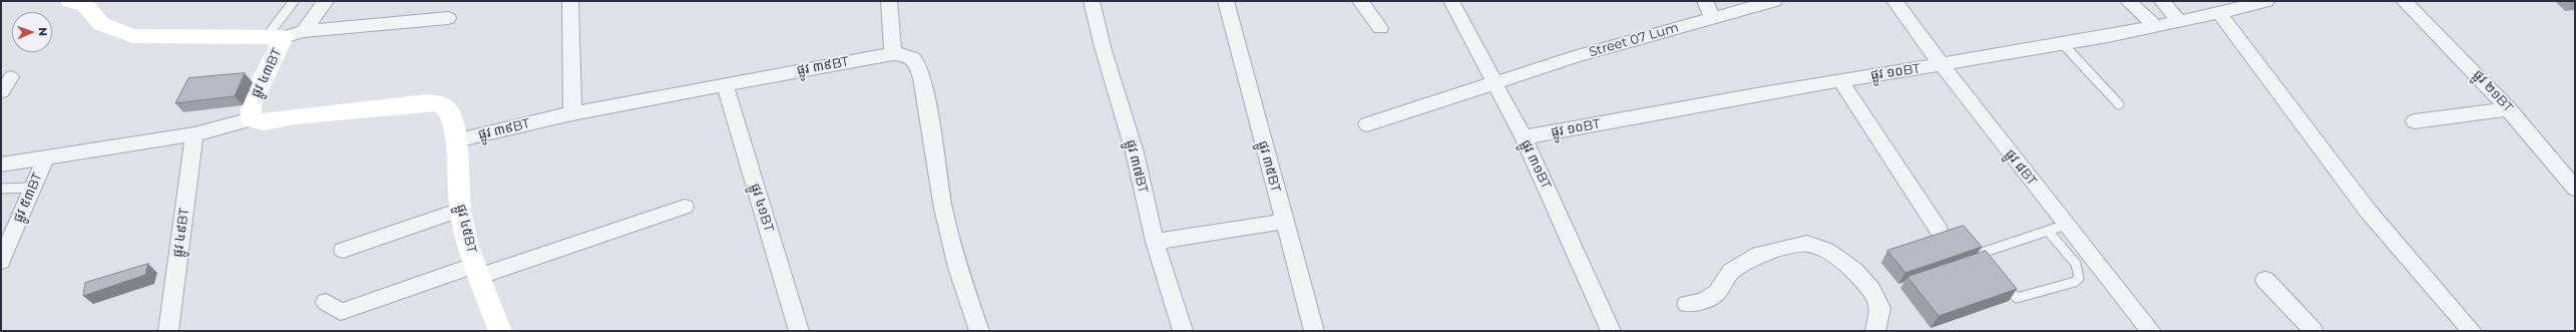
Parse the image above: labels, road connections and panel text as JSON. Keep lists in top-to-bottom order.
{
  "streets": {
    "street": [
      "Street 07 Lum",
      "ផ្លូវ ៣៩BT",
      "ផ្លូវ ១០BT",
      "ផ្លូវ ៤៣BT",
      "ផ្លូវ ២១BT",
      "ផ្លូវ ៣១BT",
      "ផ្លូវ ៣៧BT",
      "ផ្លូវ ៣៥BT",
      "ផ្លូវ ៨BT",
      "ផ្លូវ ៥៣BT",
      "ផ្លូវ ៤១BT",
      "ផ្លូវ ៤៥BT",
      "ផ្លូវ ៤៩BT"
    ]
  },
  "crossings": [
    ["Street 07 Lum", "ផ្លូវ ៣១BT"],
    ["ផ្លូវ ៣៩BT", "ផ្លូវ ៤១BT"],
    ["ផ្លូវ ៣៩BT", "ផ្លូវ ៤៥BT"],
    ["ផ្លូវ ១០BT", "ផ្លូវ ៣១BT"],
    ["ផ្លូវ ១០BT", "ផ្លូវ ៨BT"],
    ["ផ្លូវ ៤៣BT", "ផ្លូវ ៤៥BT"]
  ],
  "north": "right"
}
